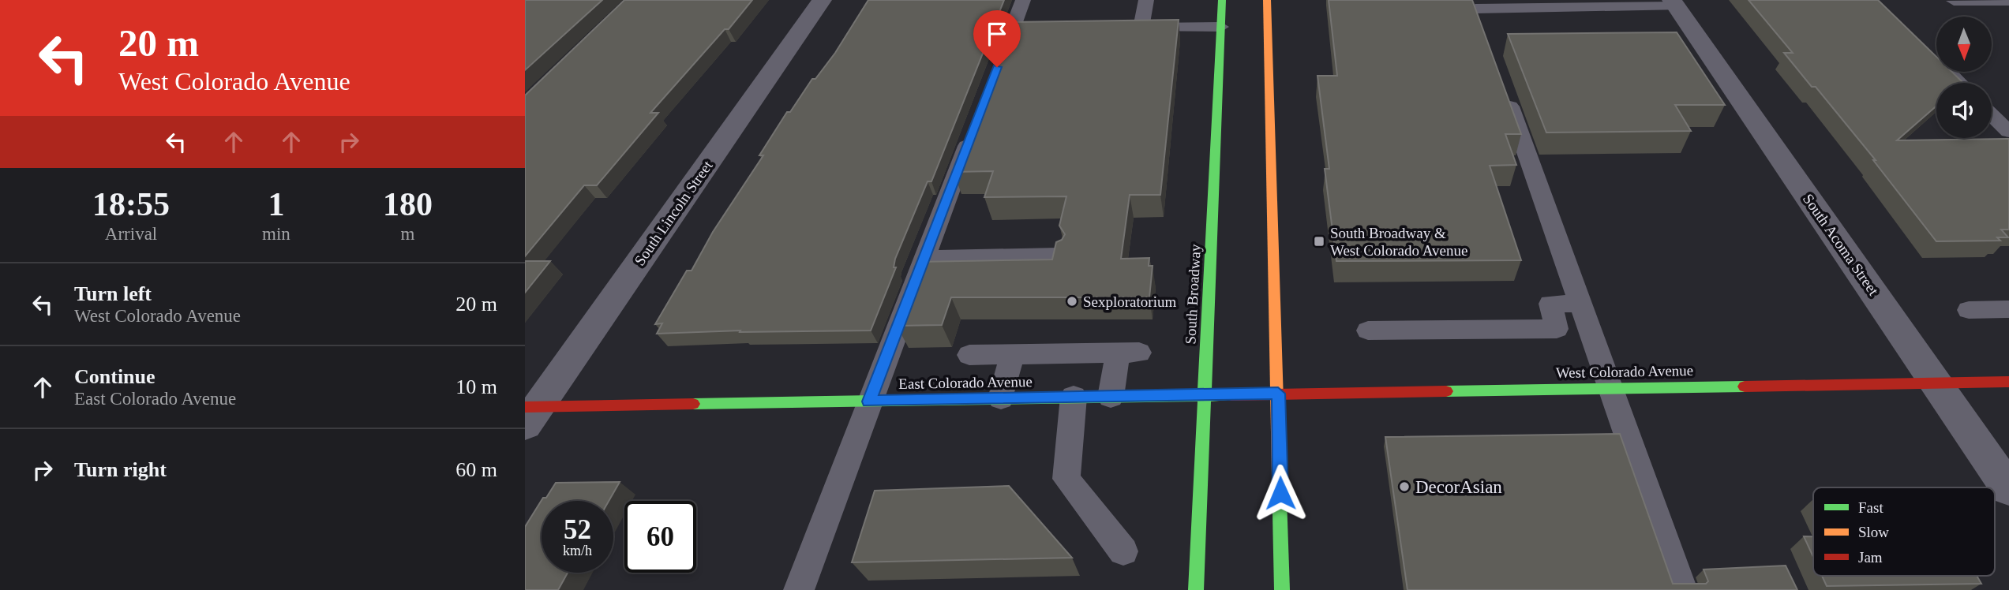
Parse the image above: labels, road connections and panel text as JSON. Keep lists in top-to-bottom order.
{
  "streets": {
    "main road": ["South Broadway", "West Colorado Avenue", "East Colorado Avenue"],
    "street": ["South Lincoln Street", "South Acoma Street"]
  },
  "crossings": [
    ["South Lincoln Street", "East Colorado Avenue"],
    ["South Acoma Street", "West Colorado Avenue"],
    ["South Broadway", "East Colorado Avenue"],
    ["West Colorado Avenue", "East Colorado Avenue"]
  ],
  "places": {
    "transit": ["South Broadway & West Colorado Avenue"],
    "other": ["Sexploratorium", "DecorAsian"]
  },
  "legend": ["Fast", "Slow", "Jam"],
  "north": "bottom",
  "page": {
    "turn": ["20 m", "West Colorado Avenue"],
    "eta": [
      "18:55",
      "Arrival",
      "1",
      "min",
      "180",
      "m"
    ],
    "list": [
      {
        "name": "Turn left",
        "note": "West Colorado Avenue",
        "value": "20 m"
      },
      {
        "name": "Continue",
        "note": "East Colorado Avenue",
        "value": "10 m"
      },
      {
        "name": "Turn right",
        "value": "60 m"
      }
    ],
    "speed": "52 km/h",
    "limit": "60"
  }
}
